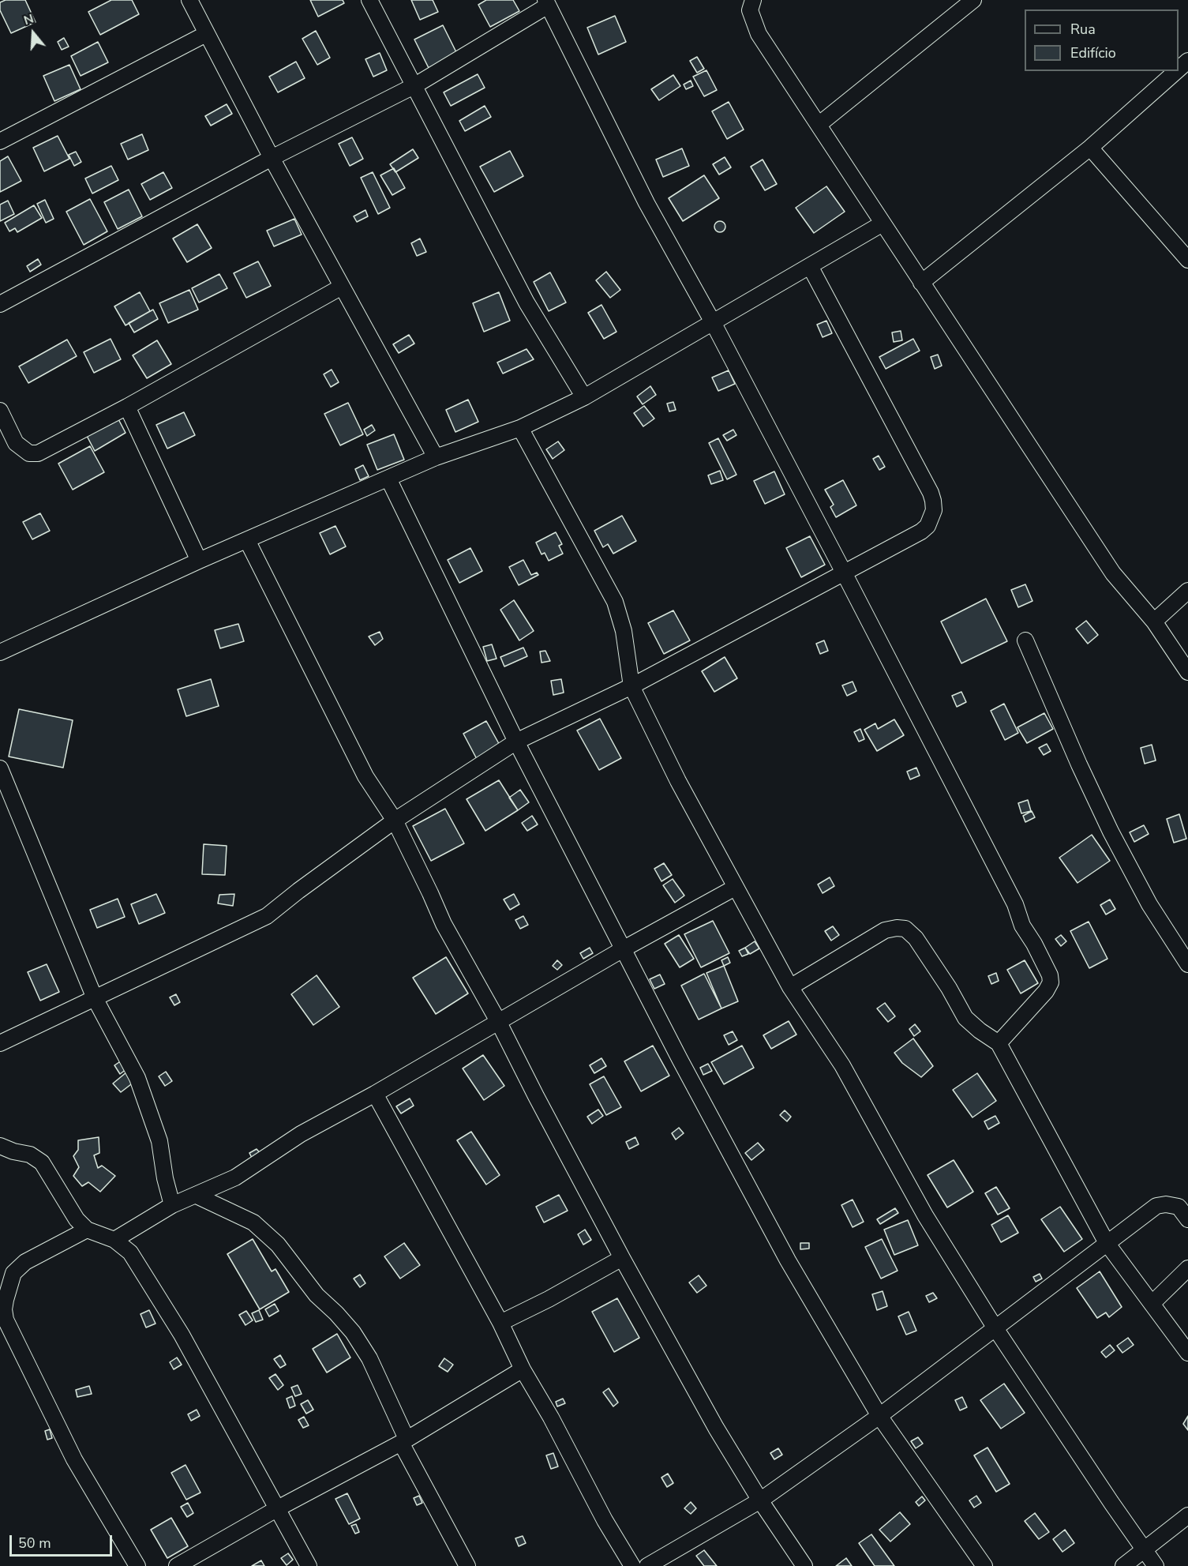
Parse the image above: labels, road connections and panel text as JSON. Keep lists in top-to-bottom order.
{
  "legend": ["Rua", "Edifício"],
  "scale_bar": "50 m",
  "north": "top"
}
